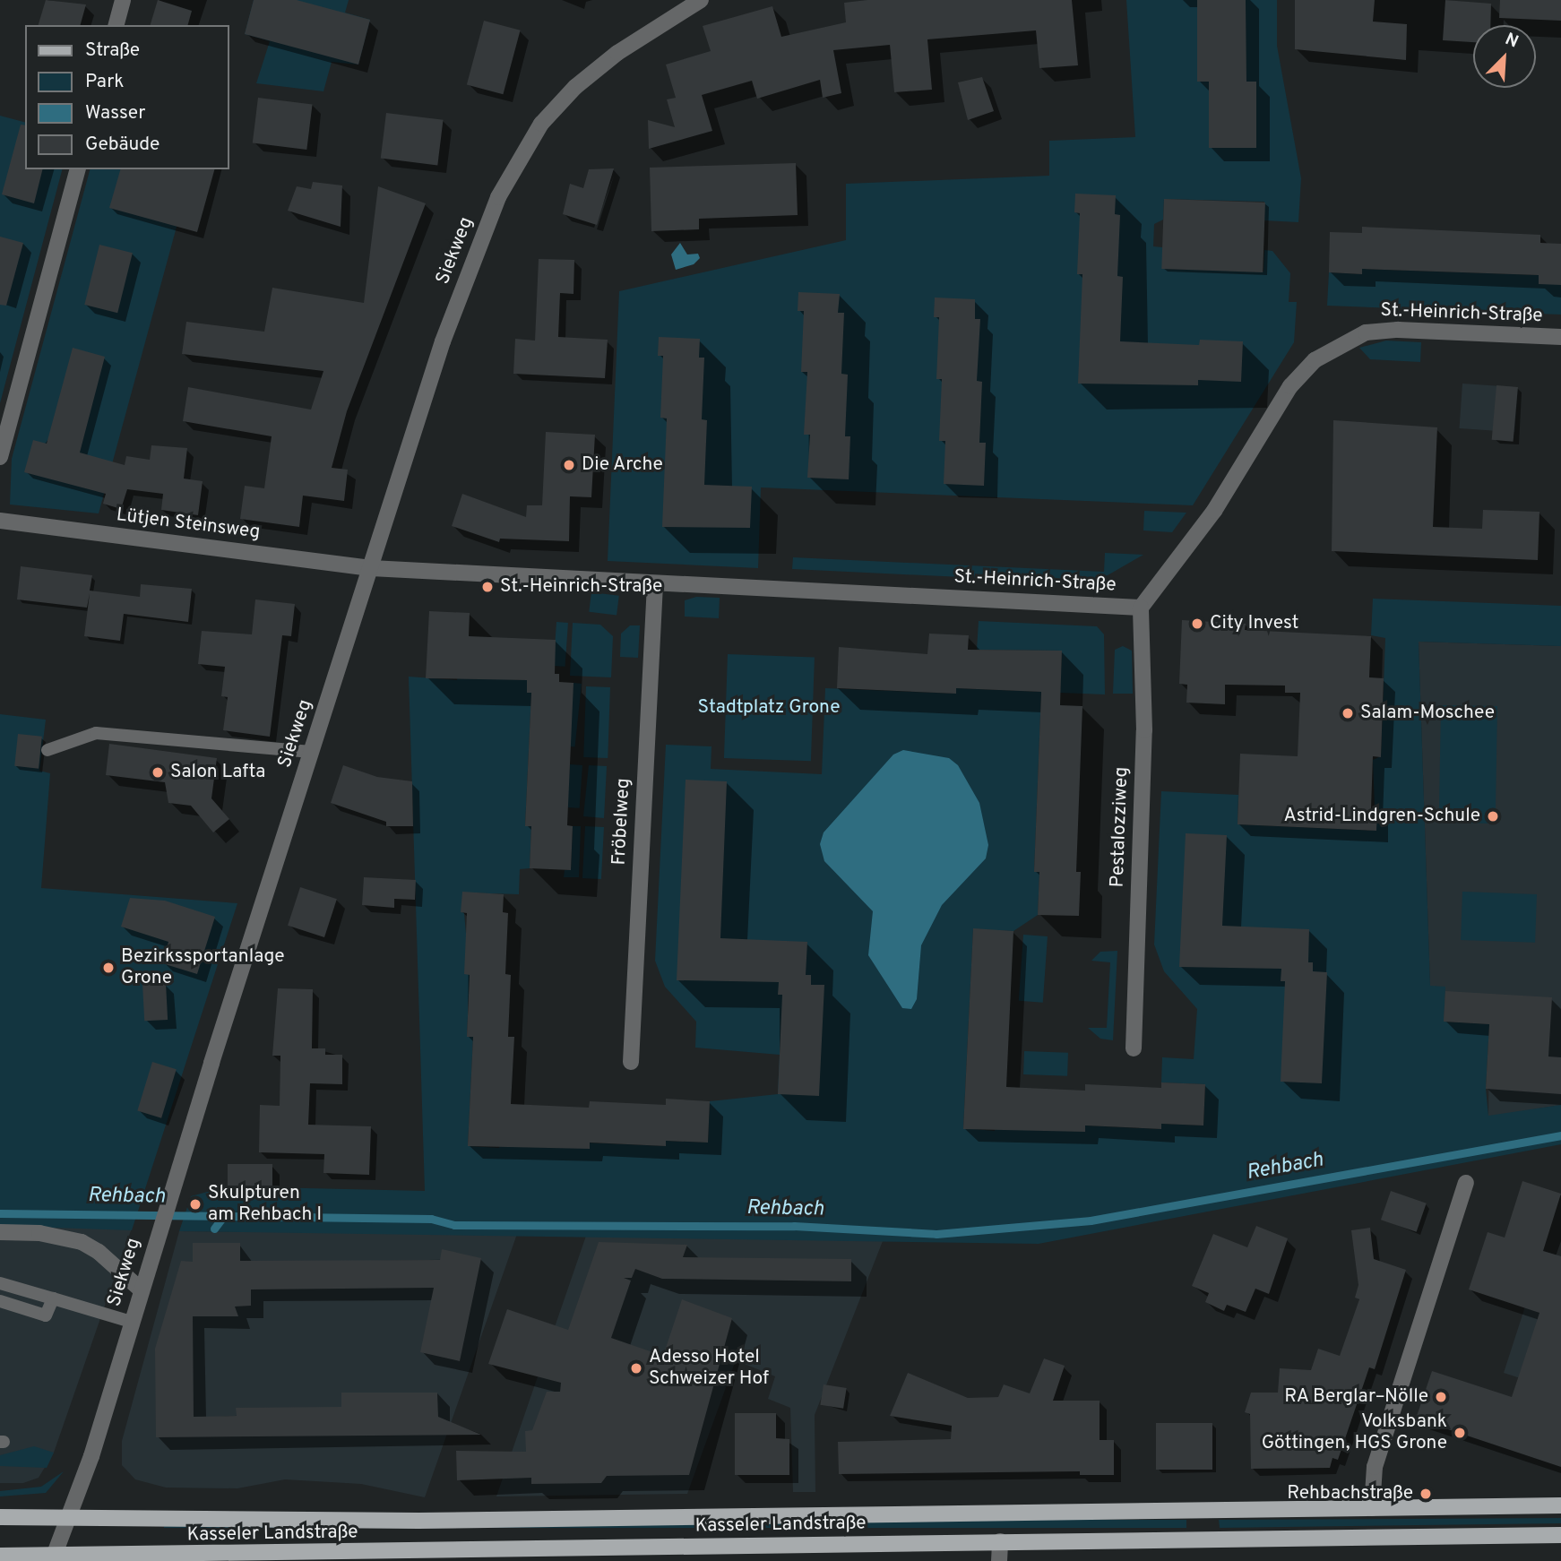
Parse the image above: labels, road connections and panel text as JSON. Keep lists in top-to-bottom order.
{
  "streets": {
    "main road": ["Kasseler Landstraße"],
    "street": [
      "Siekweg",
      "St.-Heinrich-Straße",
      "Lütjen Steinsweg",
      "Fröbelweg",
      "Pestalozziweg"
    ]
  },
  "crossings": [
    ["Siekweg", "St.-Heinrich-Straße"],
    ["Siekweg", "Lütjen Steinsweg"],
    ["Siekweg", "Kasseler Landstraße"],
    ["St.-Heinrich-Straße", "Lütjen Steinsweg"],
    ["St.-Heinrich-Straße", "Fröbelweg"],
    ["St.-Heinrich-Straße", "Pestalozziweg"]
  ],
  "water": ["Rehbach"],
  "parks": ["Stadtplatz Grone"],
  "places": [
    "Die Arche",
    "St.-Heinrich-Straße",
    "City Invest",
    "Salam-Moschee",
    "Salon Lafta",
    "Astrid-Lindgren-Schule",
    "Bezirkssportanlage Grone",
    "Skulpturen am Rehbach I",
    "Adesso Hotel Schweizer Hof",
    "RA Berglar–Nölle",
    "Volksbank Göttingen, HGS Grone",
    "Rehbachstraße"
  ],
  "legend": [
    "Straße",
    "Park",
    "Wasser",
    "Gebäude"
  ],
  "north": "top right"
}
